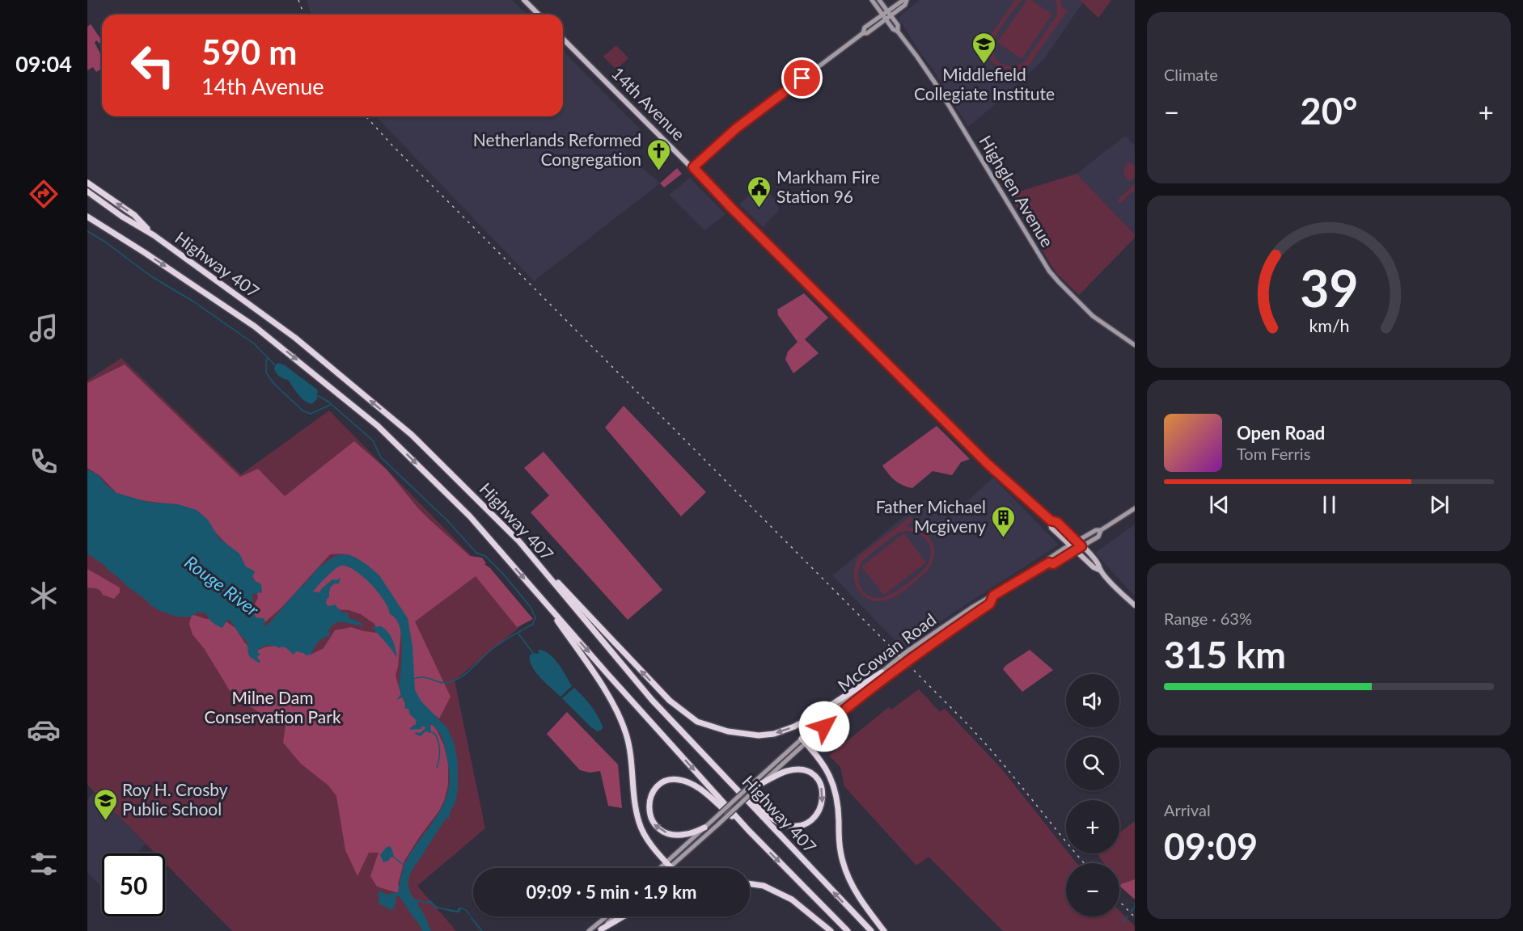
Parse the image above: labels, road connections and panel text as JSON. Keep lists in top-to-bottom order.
{
  "streets": {
    "highway": ["Highway 407"],
    "main road": ["14th Avenue", "Highglen Avenue", "McCowan Road"]
  },
  "crossings": [
    ["14th Avenue", "McCowan Road"]
  ],
  "water": ["Rouge River"],
  "parks": ["Milne Dam Conservation Park"],
  "places": {
    "school or university": ["Middlefield Collegiate Institute", "Roy H. Crosby Public School"],
    "church": ["Netherlands Reformed Congregation"],
    "public building": ["Markham Fire Station 96"],
    "building": ["Father Michael Mcgiveny"]
  },
  "page": {
    "tabs": "09:04",
    "tile": [
      "Climate",
      ["Range · 63%", "315 km"],
      ["Arrival", "09:09"]
    ],
    "turn": ["590 m", "14th Avenue"],
    "heat": ["−", "20°", "+"],
    "song": ["Open Road", "Tom Ferris"],
    "map_buttons": ["+", "−"],
    "limit": "50",
    "trip": "09:09 · 5 min · 1.9 km",
    "gauge": ["39", "km/h"]
  }
}
